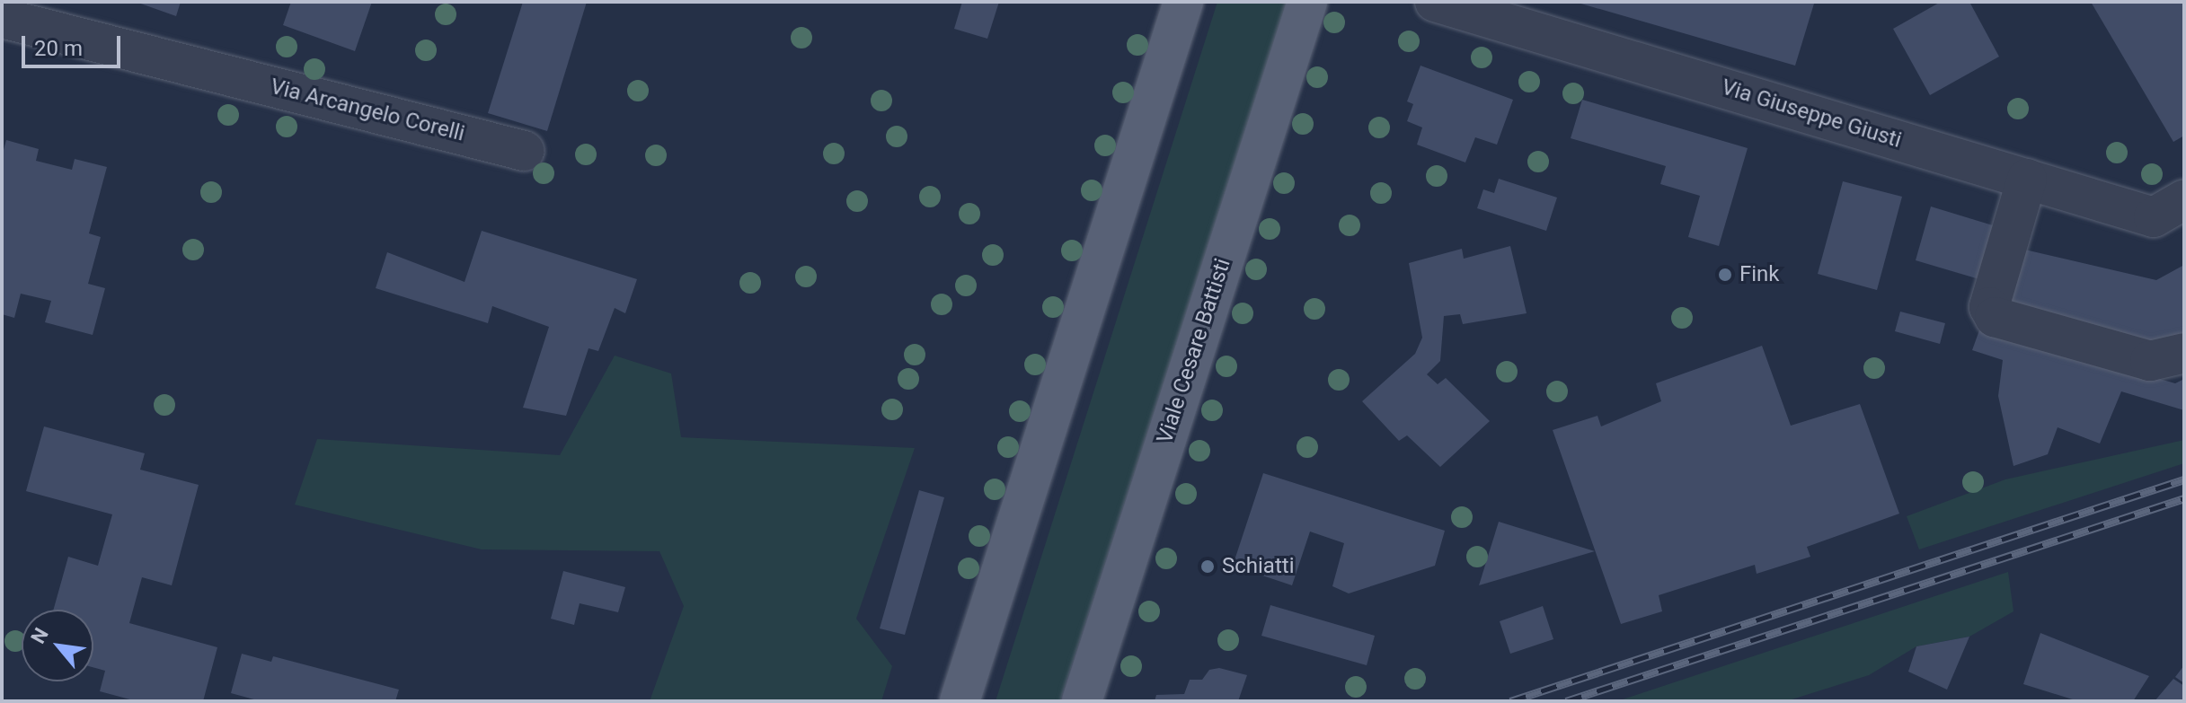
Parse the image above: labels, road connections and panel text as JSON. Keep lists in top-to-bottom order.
{
  "streets": {
    "main road": ["Viale Cesare Battisti"],
    "street": ["Via Arcangelo Corelli", "Via Giuseppe Giusti"]
  },
  "places": ["Fink", "Schiatti"],
  "scale_bar": "20 m",
  "north": "top left"
}
